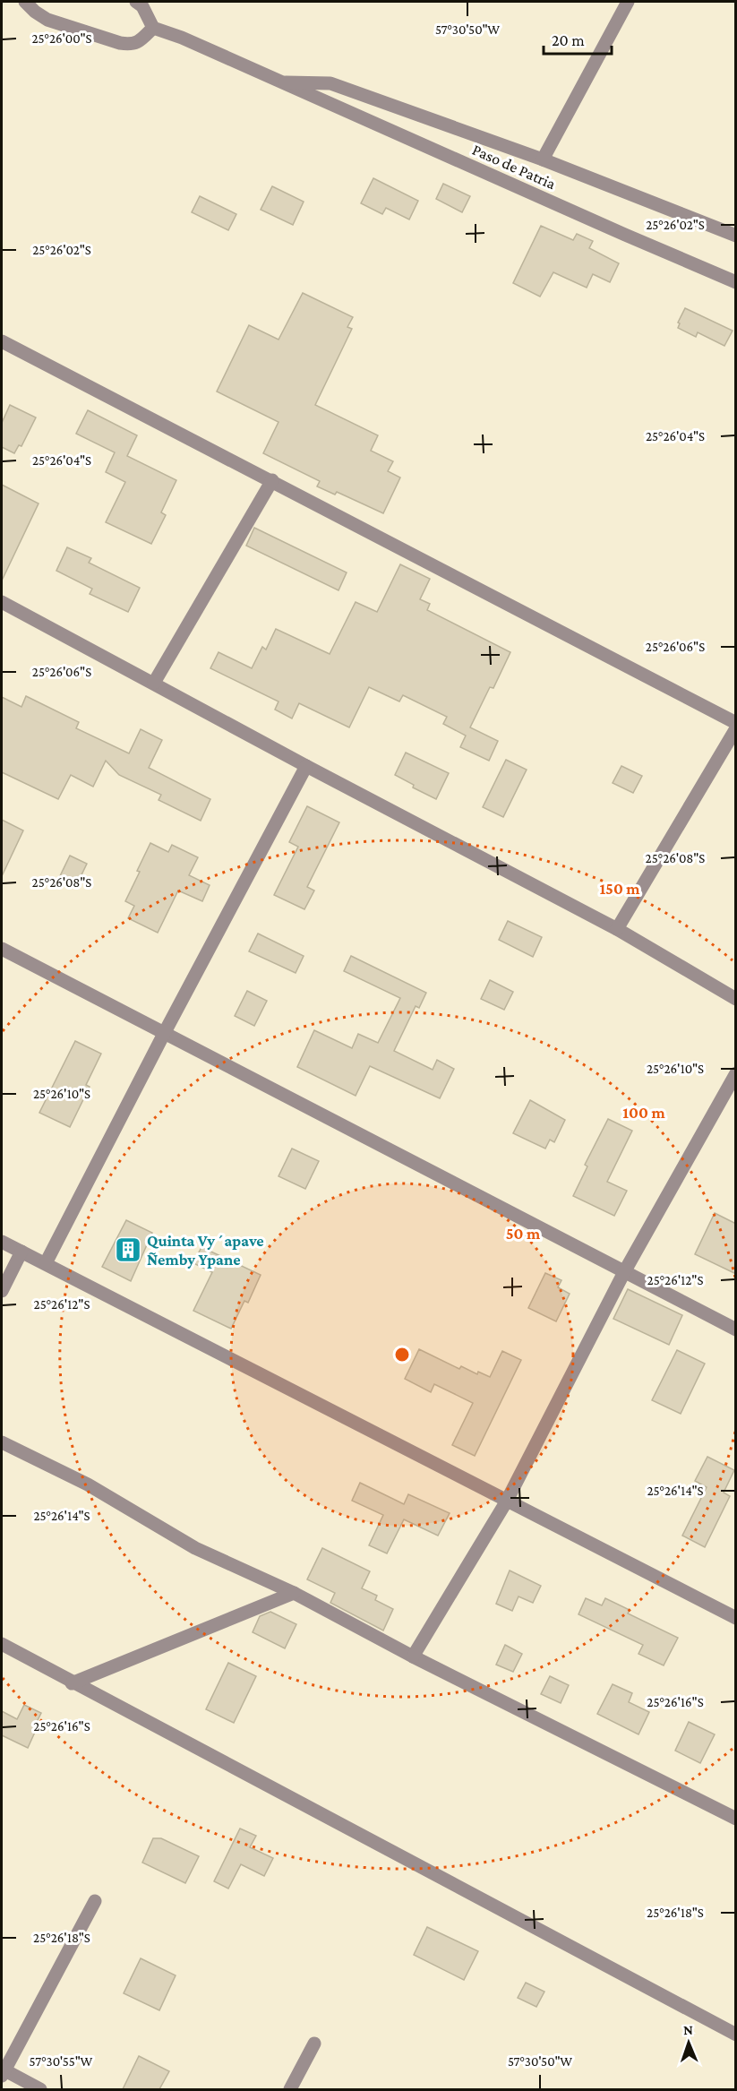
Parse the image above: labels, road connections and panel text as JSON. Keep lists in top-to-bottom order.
{
  "streets": {
    "street": ["Paso de Patria"]
  },
  "places": {
    "building": ["Quinta Vy´apave Ñemby Ypane"]
  },
  "scale_bar": "20 m",
  "north": "top",
  "coordinates": [
    "57°30'50\"W",
    "25°26'00\"S",
    "25°26'02\"S",
    "25°26'04\"S",
    "25°26'06\"S",
    "25°26'08\"S",
    "25°26'10\"S",
    "25°26'12\"S",
    "25°26'14\"S",
    "25°26'16\"S",
    "25°26'18\"S",
    "57°30'55\"W"
  ],
  "rings": ["150 m", "100 m", "50 m"]
}
